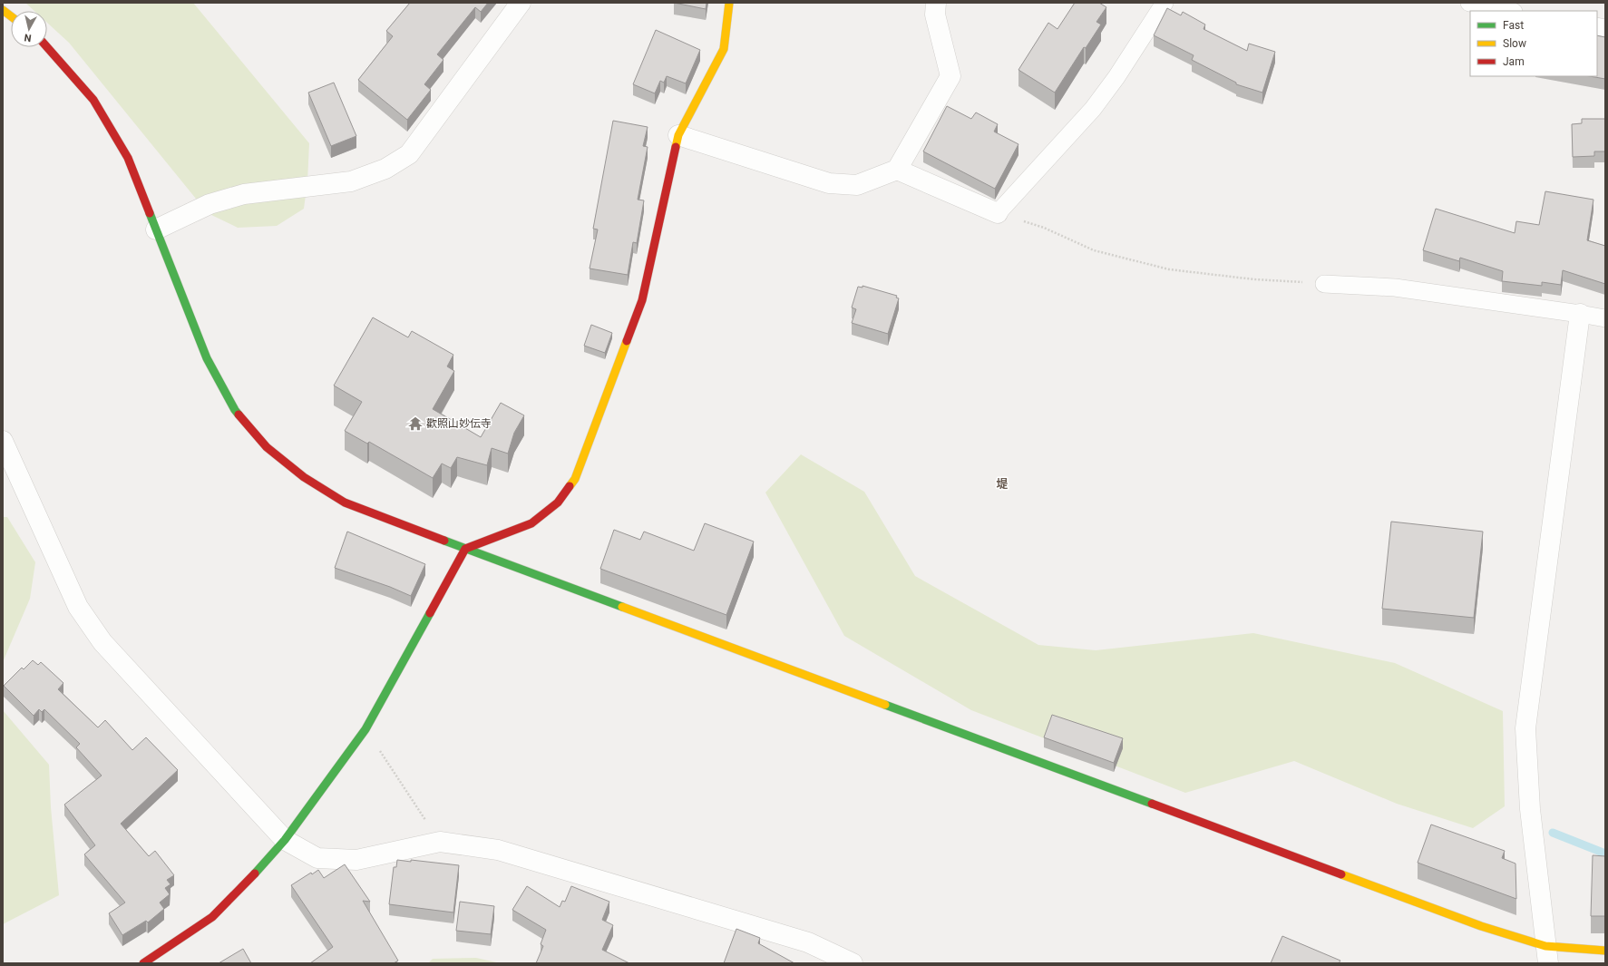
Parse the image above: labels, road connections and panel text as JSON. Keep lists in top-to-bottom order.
{
  "districts": ["堤"],
  "places": {
    "temple": ["歡照山妙伝寺"]
  },
  "legend": ["Fast", "Slow", "Jam"],
  "north": "bottom"
}
